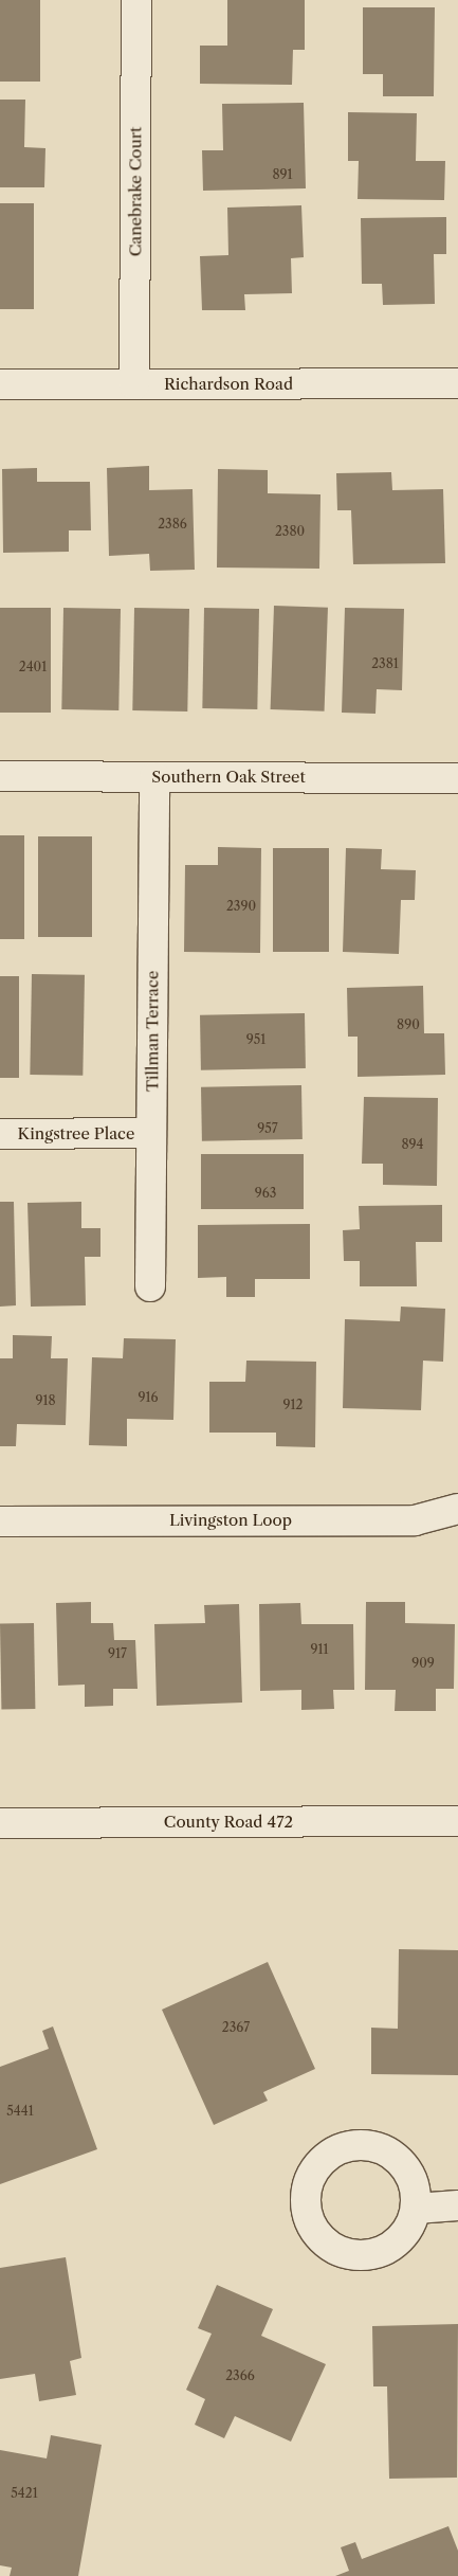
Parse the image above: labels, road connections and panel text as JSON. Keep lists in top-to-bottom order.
{
  "streets": {
    "street": [
      "Canebrake Court",
      "Richardson Road",
      "Southern Oak Street",
      "Tillman Terrace",
      "Kingstree Place",
      "Livingston Loop",
      "County Road 472"
    ]
  },
  "crossings": [
    ["Canebrake Court", "Richardson Road"],
    ["Southern Oak Street", "Tillman Terrace"],
    ["Tillman Terrace", "Kingstree Place"]
  ],
  "house_numbers": [
    "891",
    "2386",
    "2380",
    "2381",
    "2401",
    "2390",
    "890",
    "951",
    "957",
    "894",
    "963",
    "916",
    "918",
    "912",
    "911",
    "917",
    "909",
    "2367",
    "5441",
    "2366",
    "5421"
  ]
}
